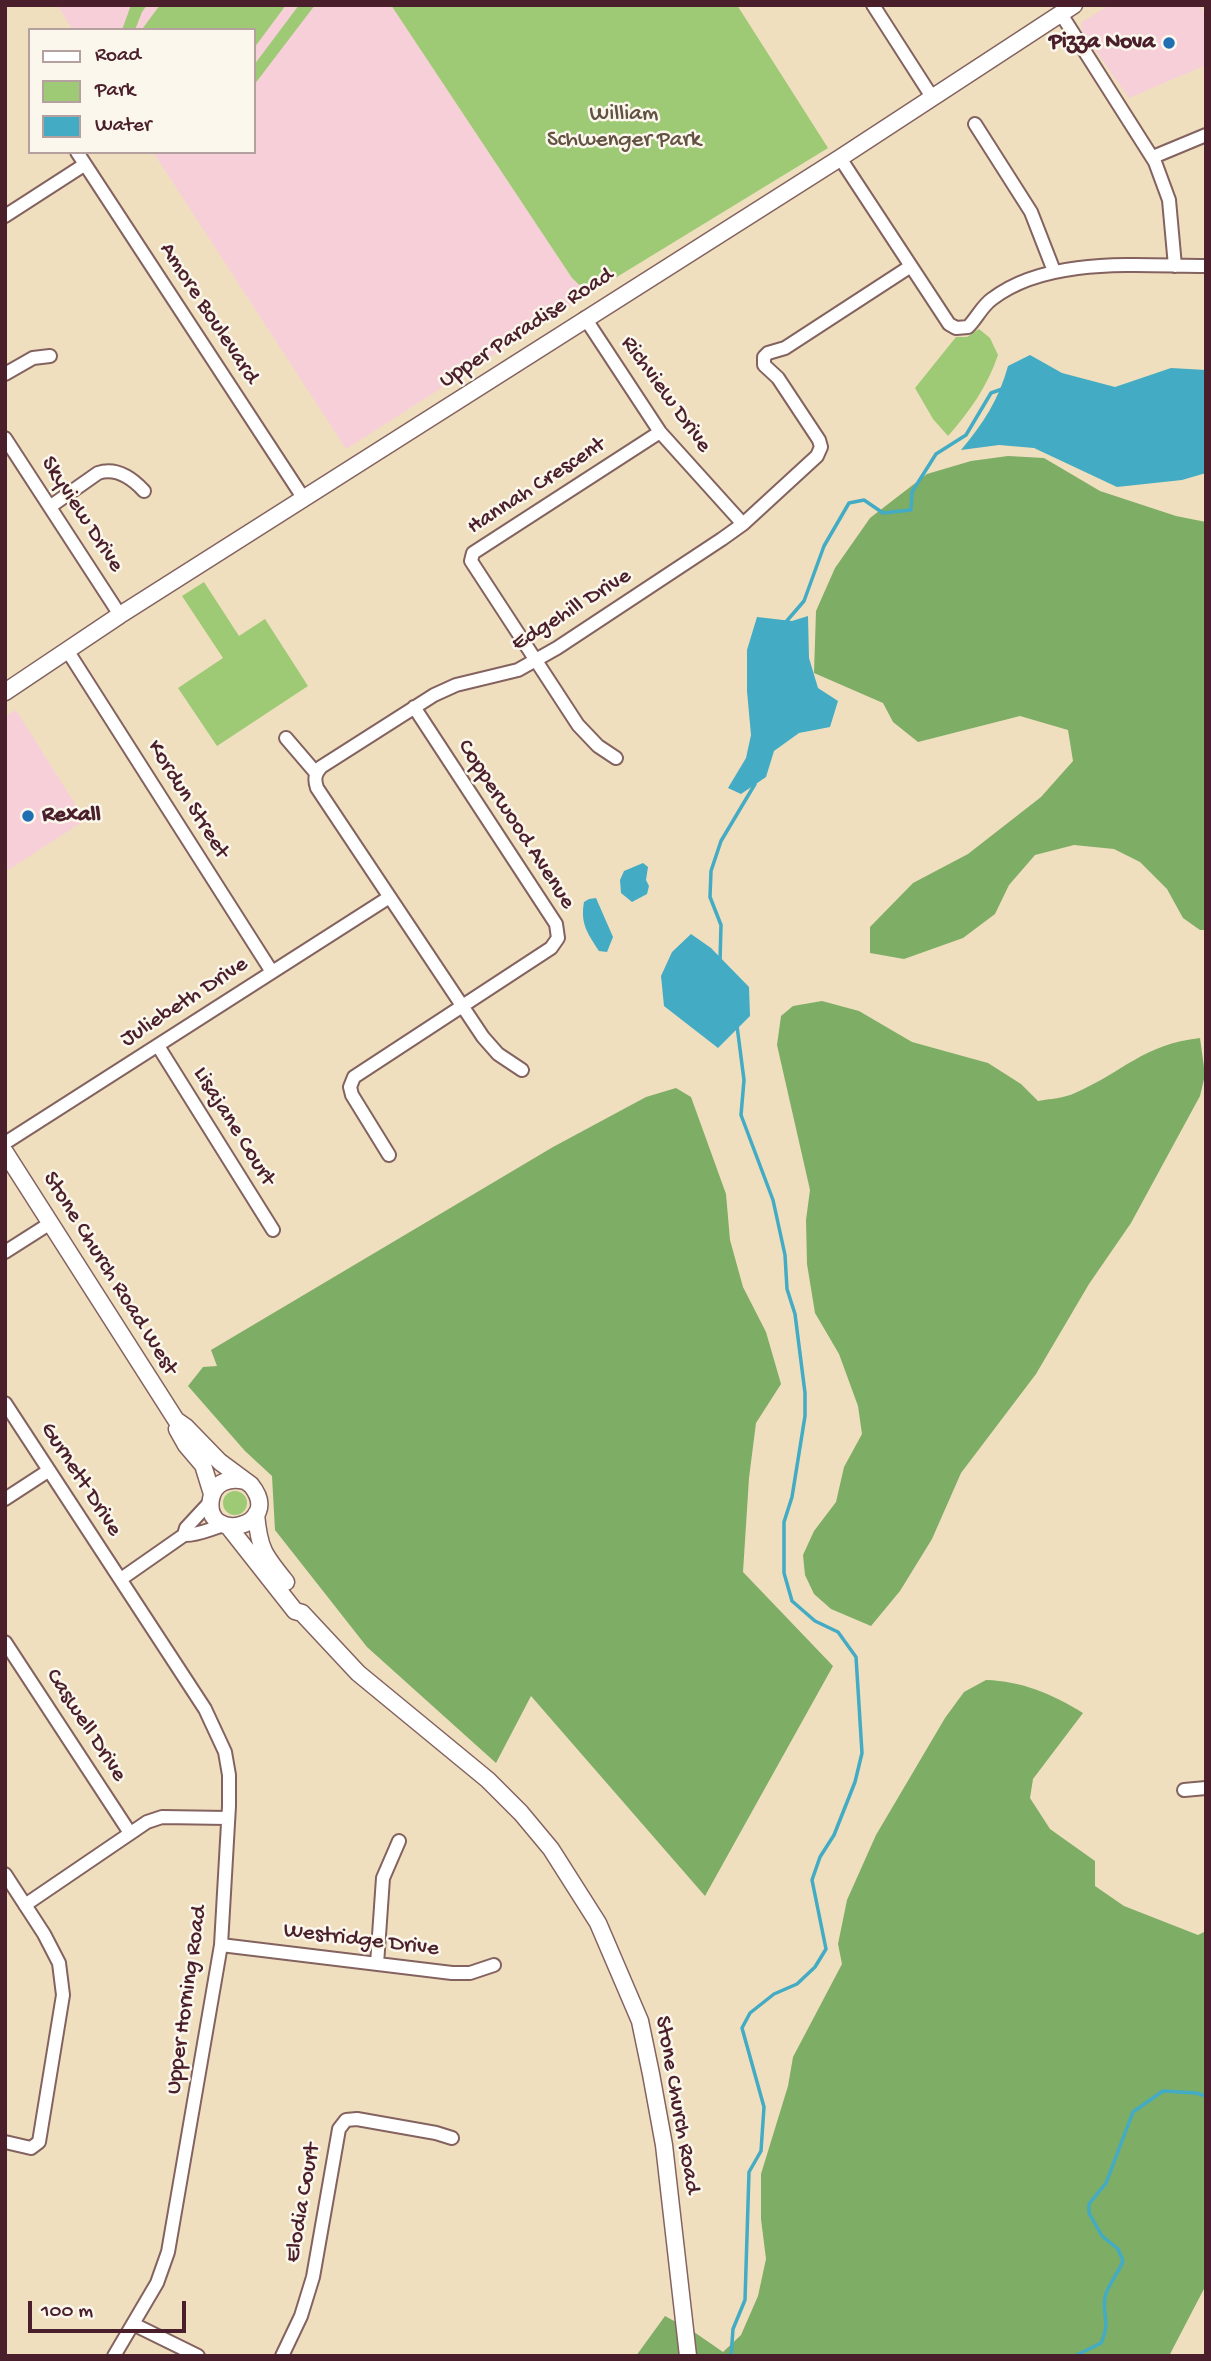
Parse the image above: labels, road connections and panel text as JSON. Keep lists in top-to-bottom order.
{
  "streets": {
    "main road": ["Upper Paradise Road", "Stone Church Road West", "Stone Church Road"],
    "street": [
      "Amore Boulevard",
      "Richview Drive",
      "Hannah Crescent",
      "Skyview Drive",
      "Edgehill Drive",
      "Kordun Street",
      "Copperwood Avenue",
      "Juliebeth Drive",
      "Lisajane Court",
      "Gurnett Drive",
      "Caswell Drive",
      "Westridge Drive",
      "Upper Horning Road",
      "Elodia Court"
    ]
  },
  "crossings": [
    ["Amore Boulevard", "Upper Paradise Road"],
    ["Upper Paradise Road", "Richview Drive"],
    ["Upper Paradise Road", "Skyview Drive"],
    ["Upper Paradise Road", "Kordun Street"],
    ["Richview Drive", "Hannah Crescent"],
    ["Richview Drive", "Edgehill Drive"],
    ["Hannah Crescent", "Edgehill Drive"],
    ["Edgehill Drive", "Copperwood Avenue"],
    ["Kordun Street", "Juliebeth Drive"],
    ["Juliebeth Drive", "Lisajane Court"],
    ["Gurnett Drive", "Upper Horning Road"],
    ["Westridge Drive", "Upper Horning Road"]
  ],
  "parks": ["William Schwenger Park"],
  "places": ["Pizza Nova", "Rexall"],
  "legend": ["Road", "Park", "Water"],
  "scale_bar": "100 m"
}
